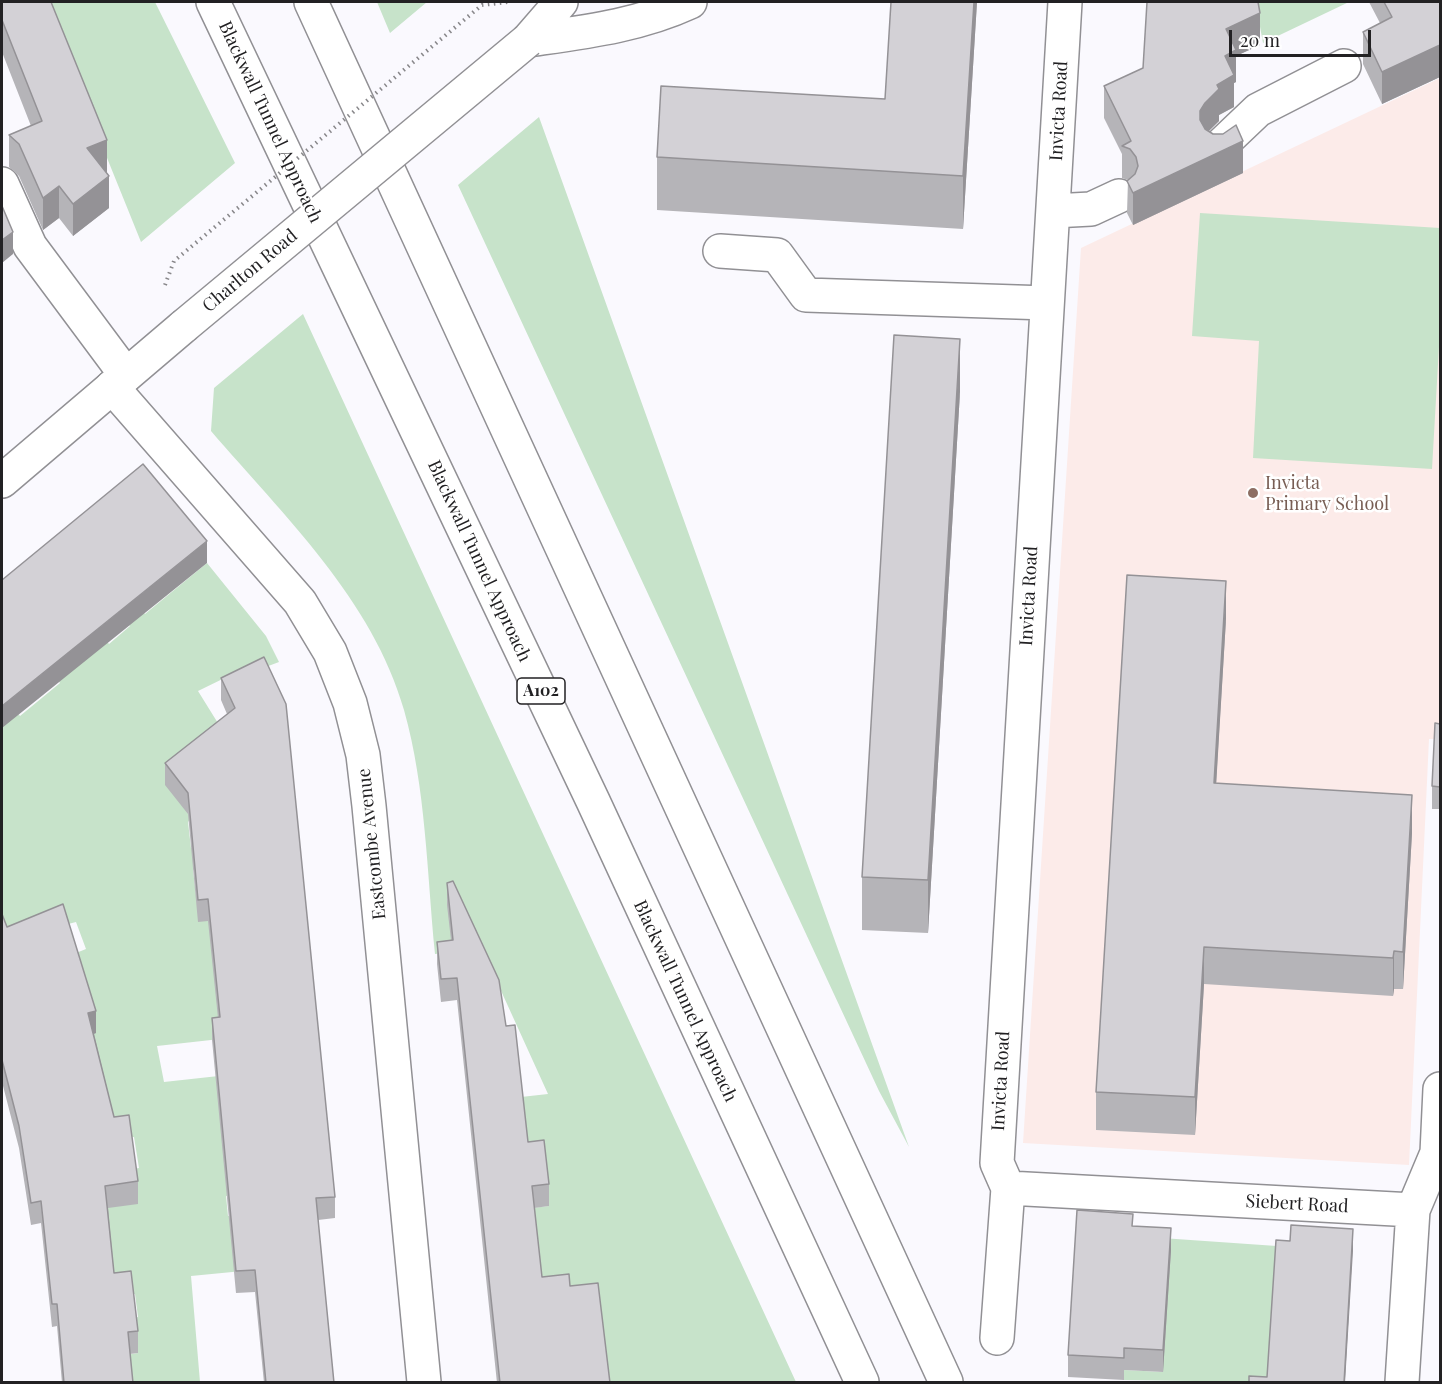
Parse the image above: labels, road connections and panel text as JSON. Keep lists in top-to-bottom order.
{
  "streets": {
    "main road": [
      "Invicta Road",
      "Blackwall Tunnel Approach",
      "Charlton Road",
      "A102",
      "Eastcombe Avenue",
      "Siebert Road"
    ]
  },
  "crossings": [
    ["Invicta Road", "Siebert Road"],
    ["Charlton Road", "Eastcombe Avenue"]
  ],
  "places": ["Invicta Primary School"],
  "scale_bar": "20 m"
}
